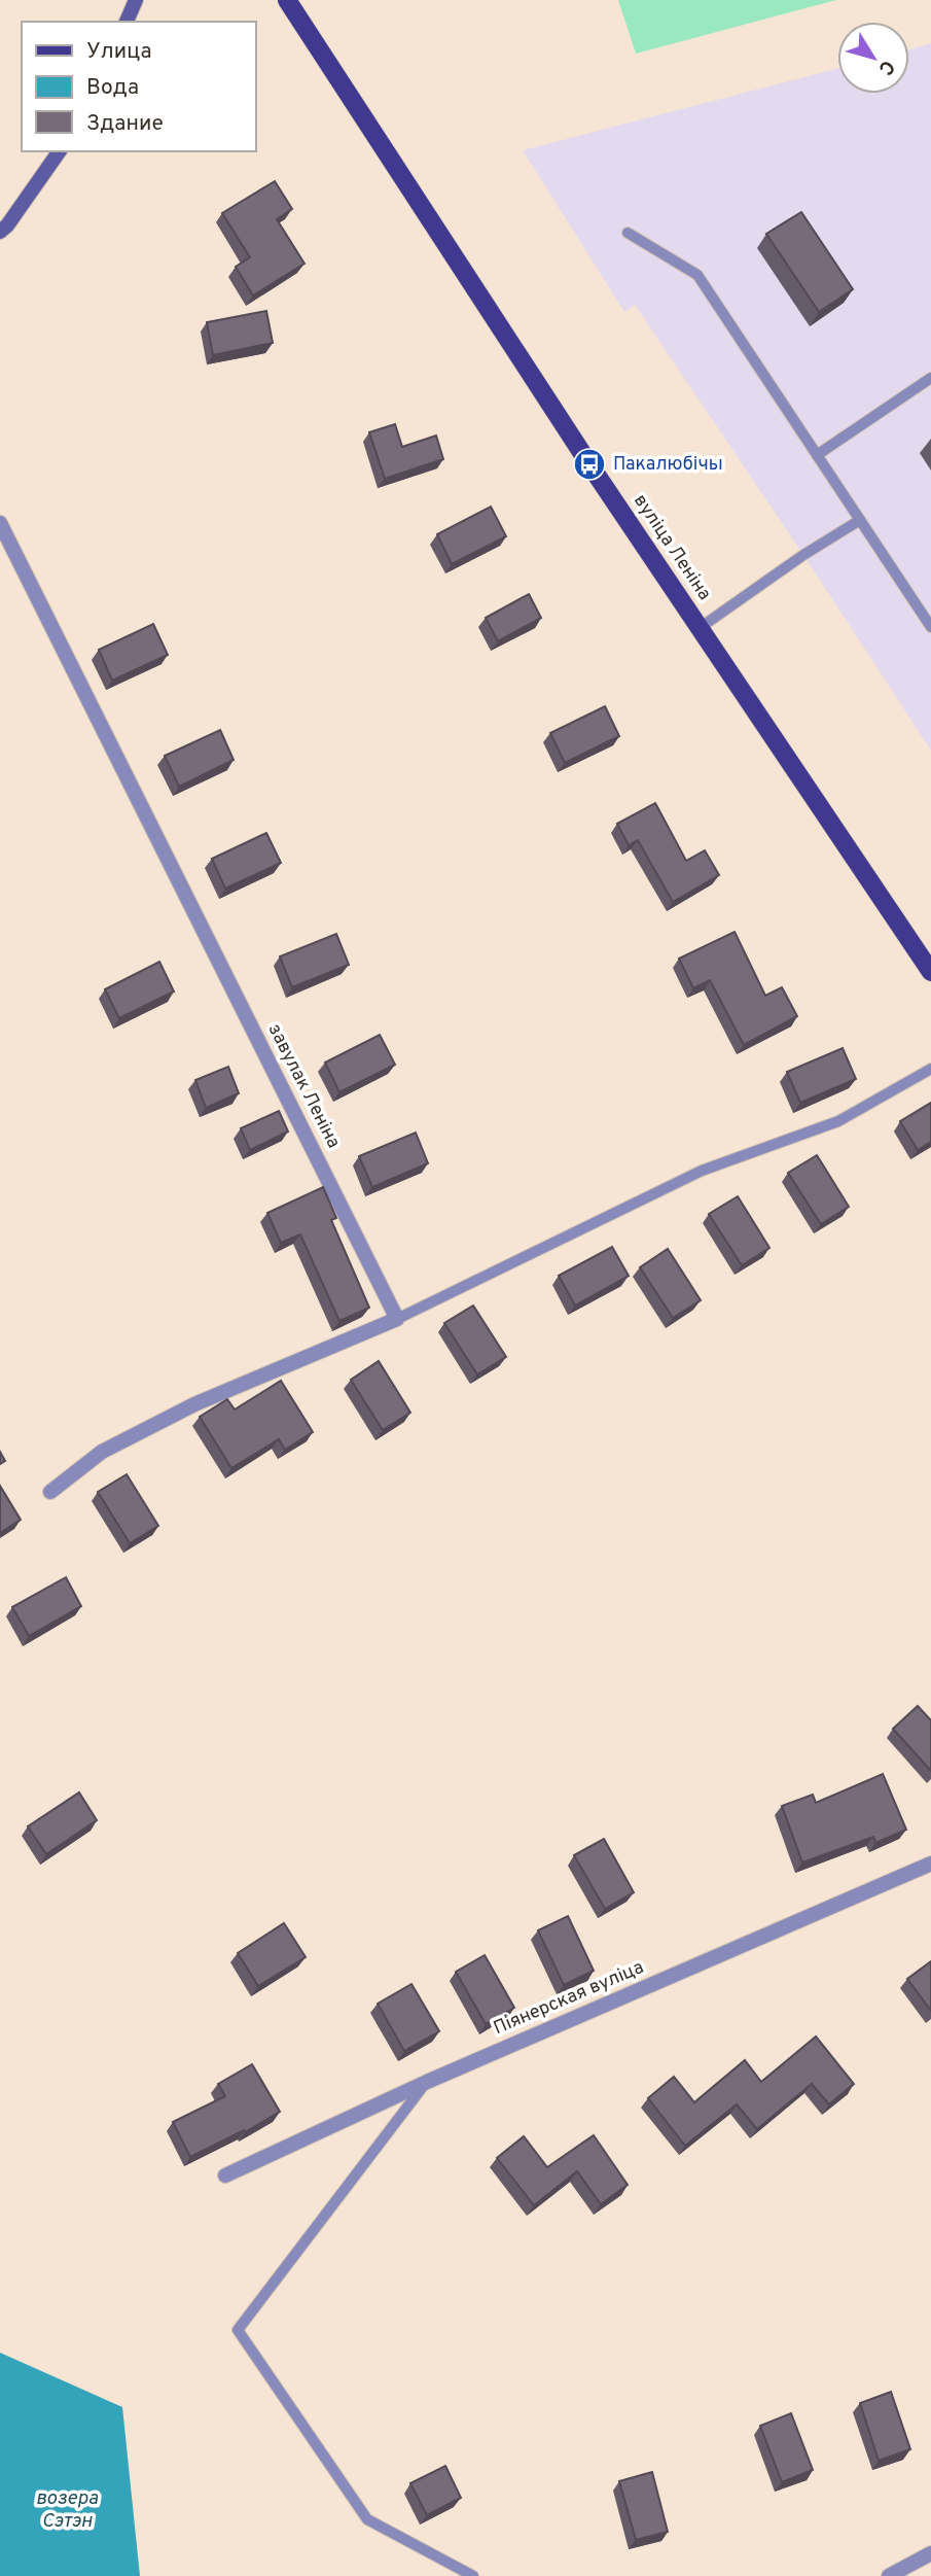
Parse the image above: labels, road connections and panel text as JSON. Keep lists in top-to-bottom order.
{
  "streets": {
    "main road": ["вуліца Леніна"],
    "street": ["завулак Леніна", "Піянерская вуліца"]
  },
  "water": ["возера Сэтэн"],
  "places": {
    "bus stop": ["Пакалюбічы"]
  },
  "legend": ["Улица", "Вода", "Здание"],
  "north": "bottom right"
}
